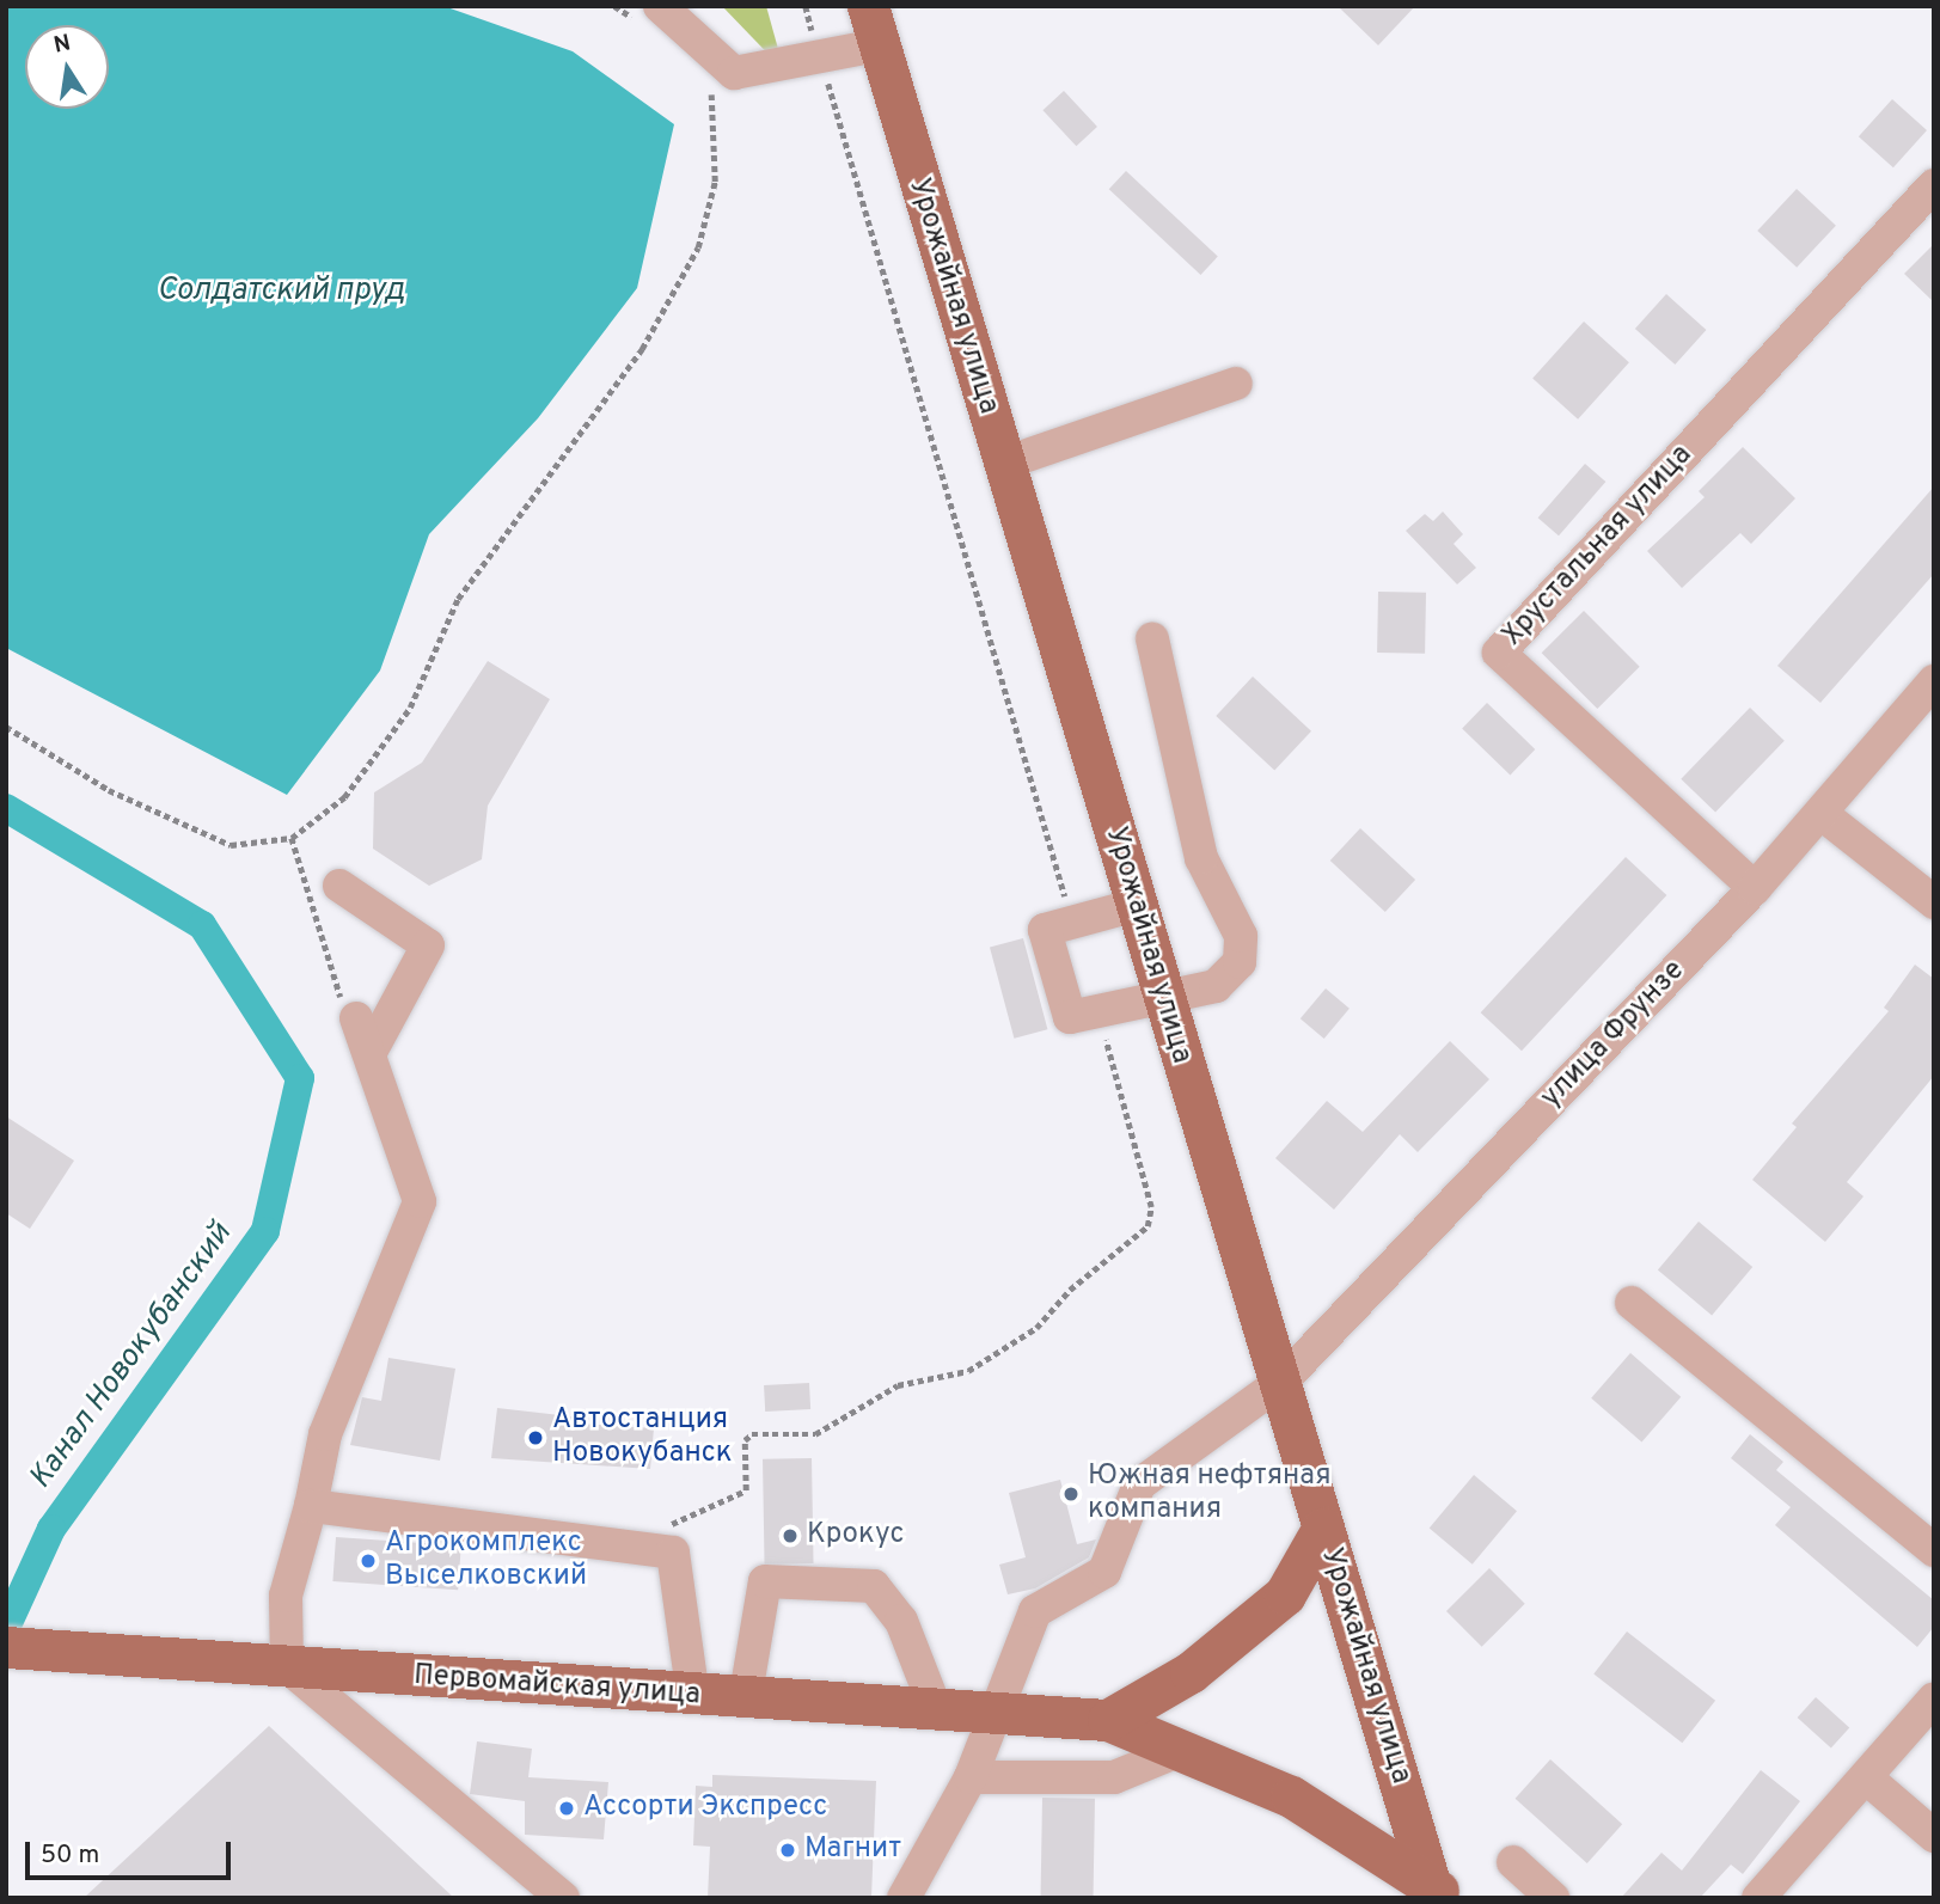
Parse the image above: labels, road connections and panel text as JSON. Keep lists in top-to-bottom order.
{
  "streets": {
    "main road": ["Урожайная улица", "Первомайская улица"],
    "street": ["Хрустальная улица", "улица Фрунзе"]
  },
  "crossings": [
    ["Урожайная улица", "улица Фрунзе"],
    ["Урожайная улица", "Первомайская улица"],
    ["Хрустальная улица", "улица Фрунзе"],
    ["улица Фрунзе", "Первомайская улица"]
  ],
  "water": ["Солдатский пруд", "Канал Новокубанский"],
  "places": [
    "Автостанция Новокубанск",
    "Южная нефтяная компания",
    "Крокус",
    "Агрокомплекс Выселковский",
    "Ассорти Экспресс",
    "Магнит"
  ],
  "scale_bar": "50 m",
  "north": "top"
}
